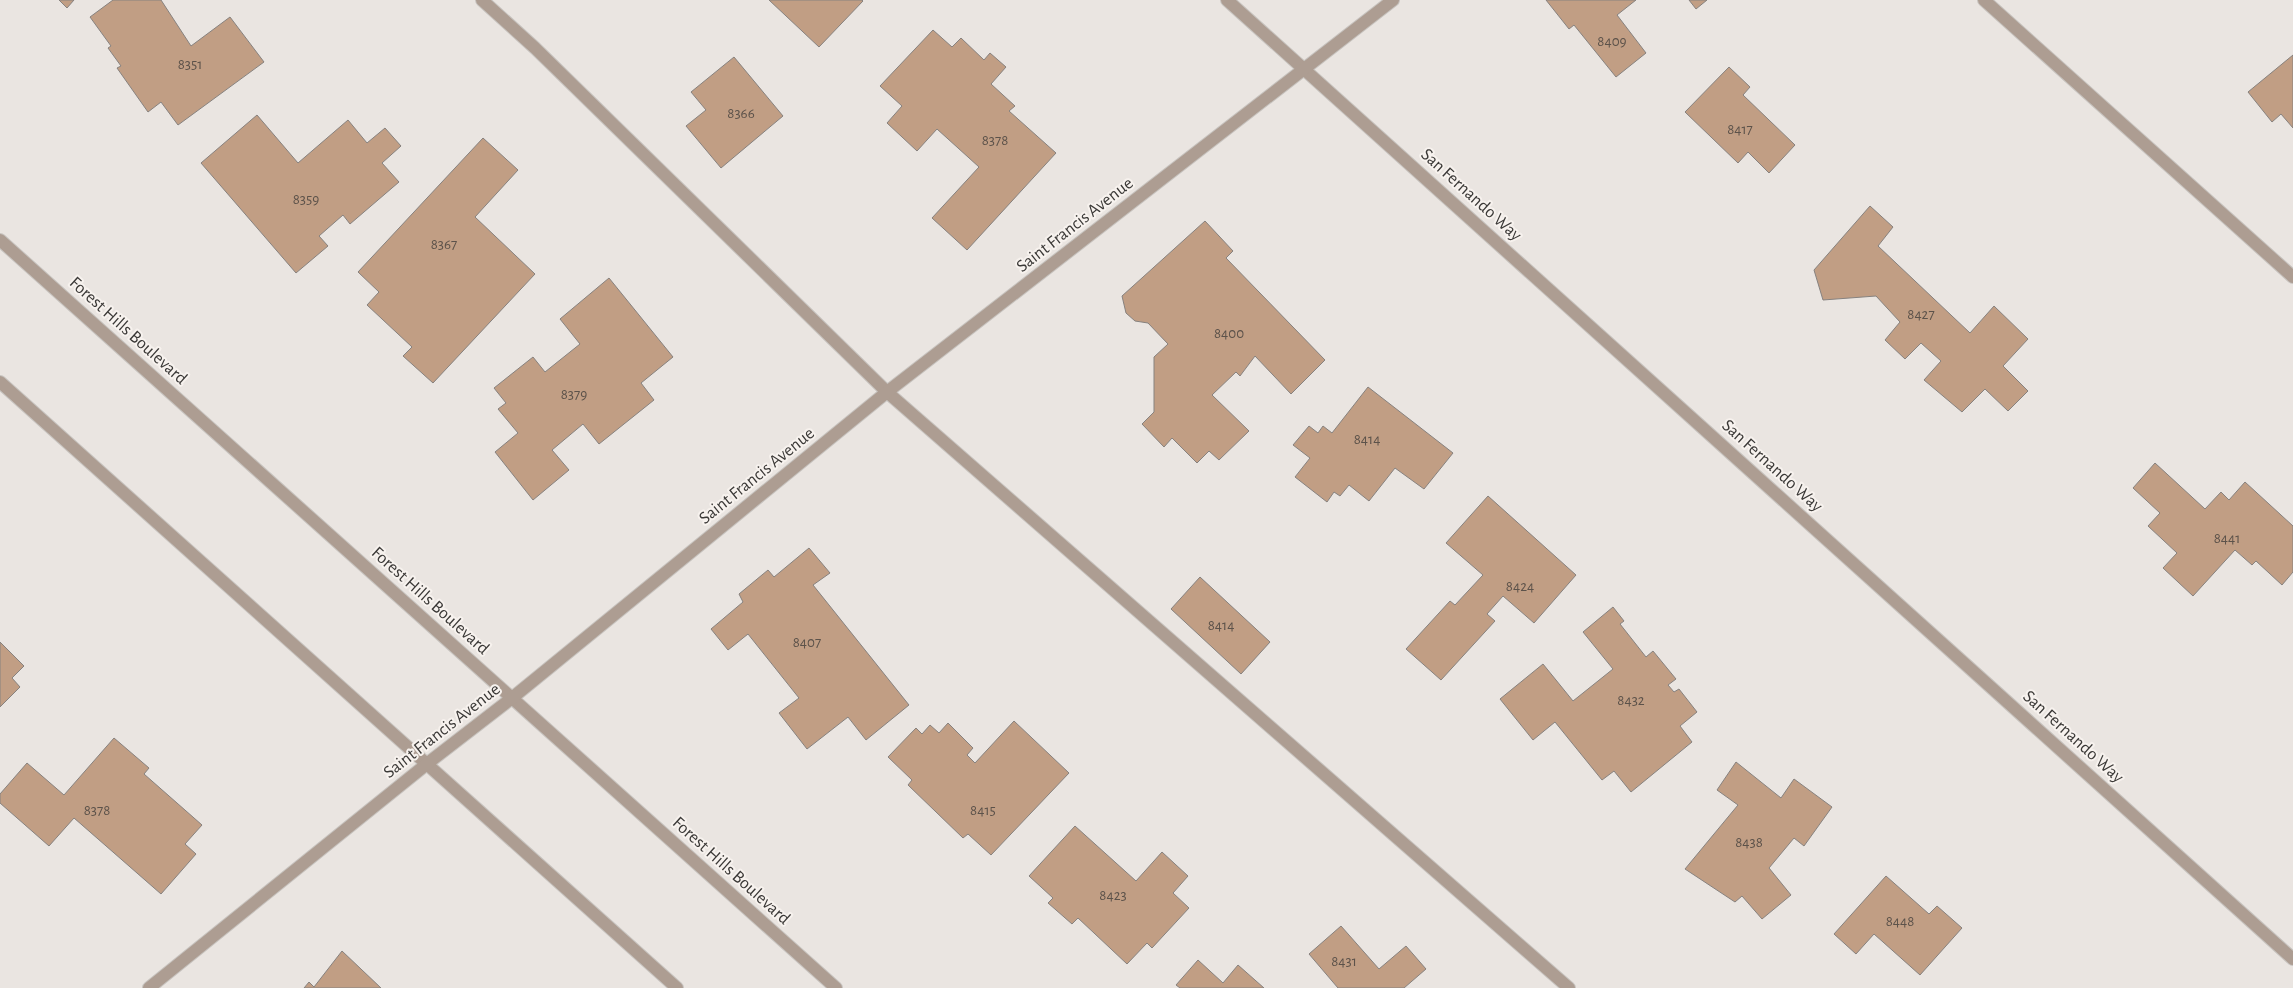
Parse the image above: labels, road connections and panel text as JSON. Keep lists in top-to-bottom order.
{
  "streets": {
    "street": ["San Fernando Way", "Saint Francis Avenue", "Forest Hills Boulevard"]
  },
  "crossings": [
    ["San Fernando Way", "Saint Francis Avenue"],
    ["Saint Francis Avenue", "Forest Hills Boulevard"]
  ],
  "house_numbers": [
    "8409",
    "8351",
    "8366",
    "8417",
    "8378",
    "8359",
    "8367",
    "8427",
    "8400",
    "8379",
    "8414",
    "8441",
    "8424",
    "8414",
    "8407",
    "8432",
    "8378",
    "8415",
    "8438",
    "8423",
    "8448",
    "8431"
  ]
}
